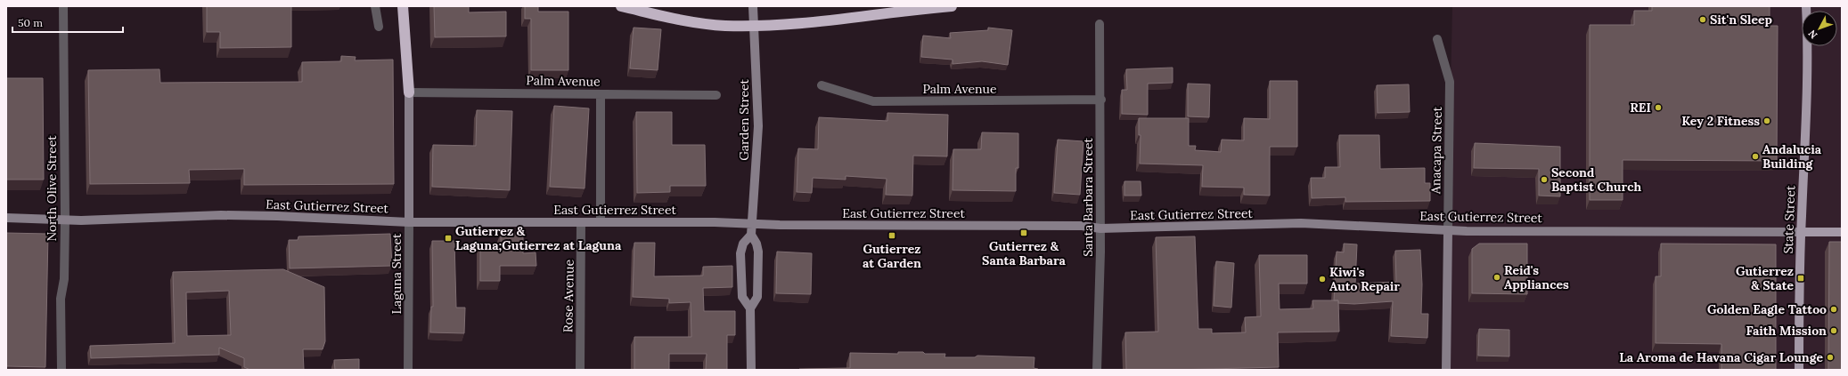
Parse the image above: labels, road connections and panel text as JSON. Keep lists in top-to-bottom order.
{
  "streets": {
    "main road": [
      "Garden Street",
      "Anacapa Street",
      "East Gutierrez Street",
      "State Street",
      "Laguna Street"
    ],
    "street": [
      "Palm Avenue",
      "North Olive Street",
      "Santa Barbara Street",
      "Rose Avenue"
    ]
  },
  "crossings": [
    ["Palm Avenue", "Santa Barbara Street"],
    ["Palm Avenue", "Laguna Street"],
    ["Garden Street", "East Gutierrez Street"],
    ["Anacapa Street", "East Gutierrez Street"],
    ["North Olive Street", "East Gutierrez Street"],
    ["Santa Barbara Street", "East Gutierrez Street"],
    ["East Gutierrez Street", "State Street"],
    ["East Gutierrez Street", "Laguna Street"],
    ["East Gutierrez Street", "Rose Avenue"]
  ],
  "places": {
    "other": [
      "Sit'n Sleep",
      "REI",
      "Key 2 Fitness",
      "Andalucia Building",
      "Second Baptist Church",
      "Reid's Appliances",
      "Kiwi's Auto Repair",
      "Golden Eagle Tattoo",
      "Faith Mission",
      "La Aroma de Havana Cigar Lounge"
    ],
    "transit": [
      "Gutierrez & Santa Barbara",
      "Gutierrez at Garden",
      "Gutierrez & Laguna;Gutierrez at Laguna",
      "Gutierrez & State"
    ]
  },
  "scale_bar": "50 m",
  "north": "bottom left"
}
